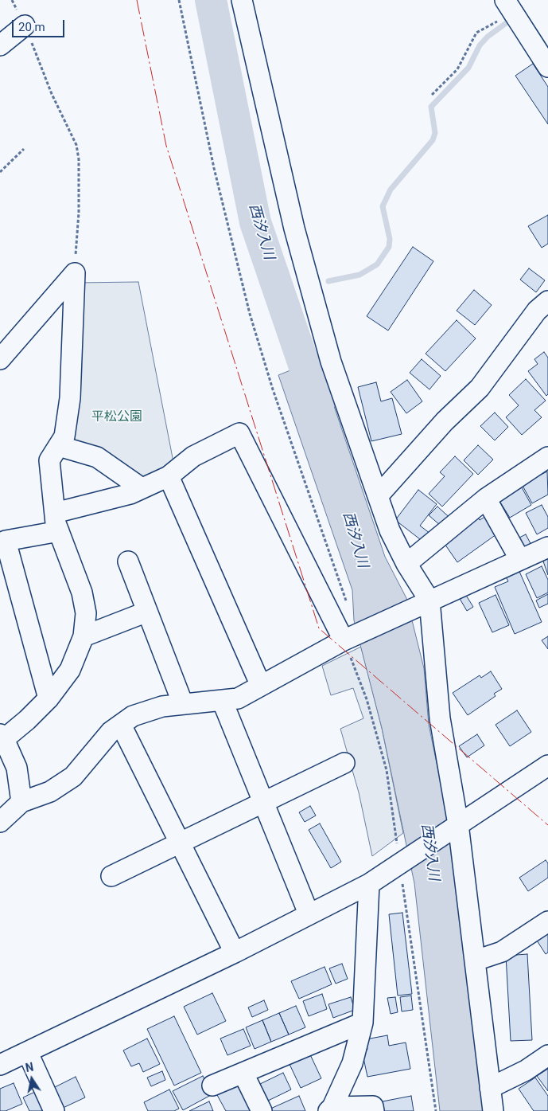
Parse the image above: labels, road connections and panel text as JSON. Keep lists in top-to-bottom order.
{
  "water": ["西汐入川"],
  "parks": ["平松公園"],
  "scale_bar": "20 m",
  "north": "top"
}
